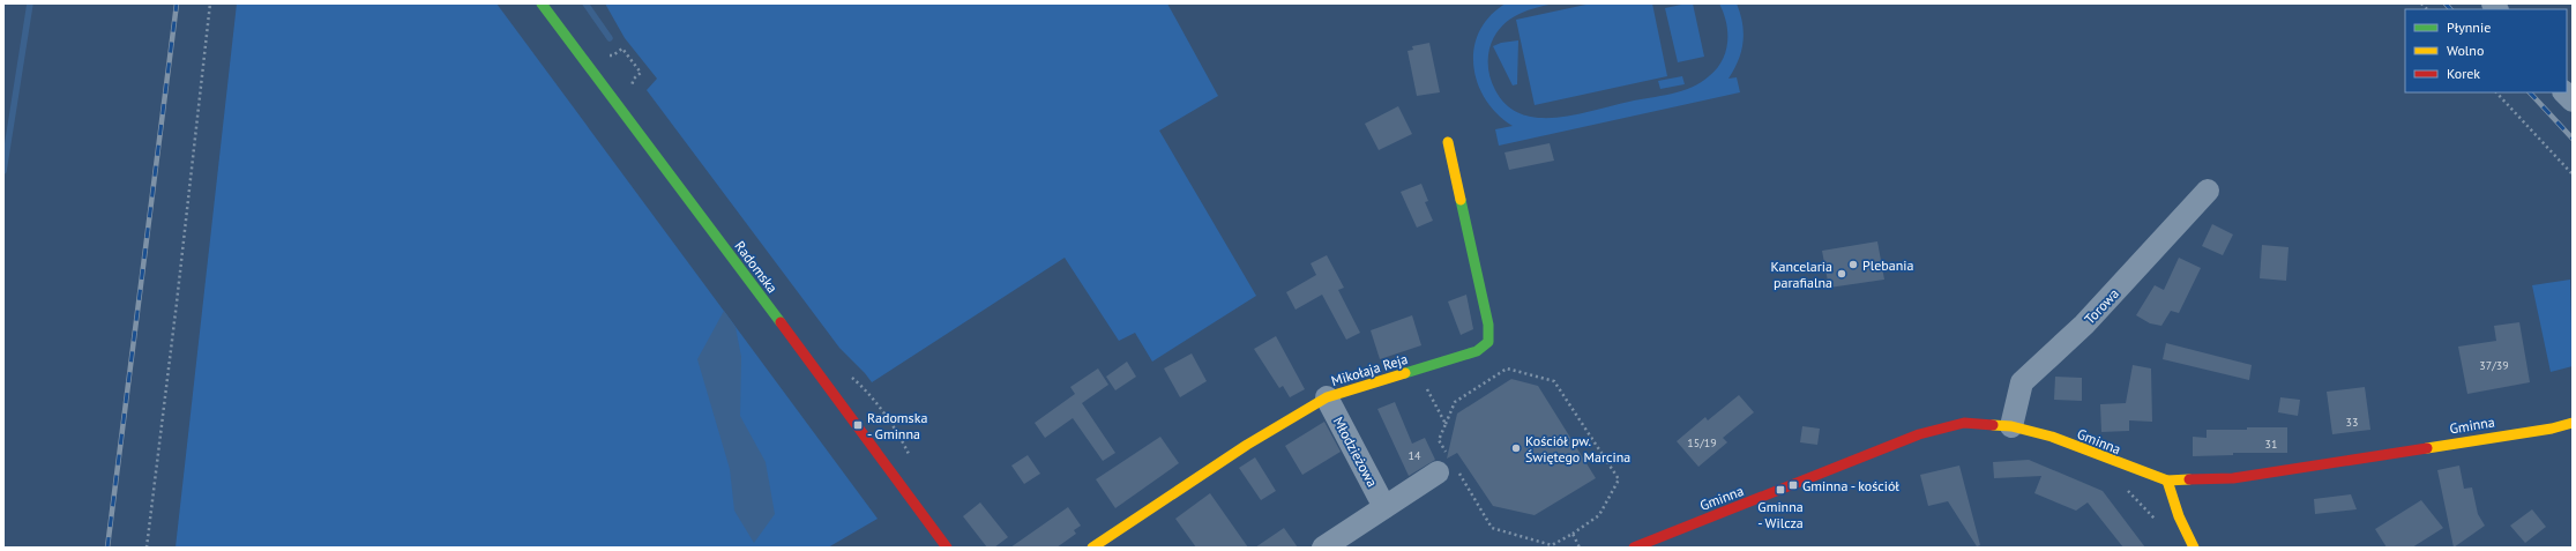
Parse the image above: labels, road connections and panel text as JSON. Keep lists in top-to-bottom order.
{
  "streets": {
    "street": [
      "Radomska",
      "Torowa",
      "Mikołaja Reja",
      "Gminna",
      "Młodzieżowa"
    ]
  },
  "crossings": [
    ["Torowa", "Gminna"],
    ["Mikołaja Reja", "Młodzieżowa"]
  ],
  "places": {
    "other": ["Plebania", "Kancelaria parafialna", "Kościół pw. Świętego Marcina"],
    "transit": ["Radomska - Gminna", "Gminna - kościół", "Gminna - Wilcza"]
  },
  "house_numbers": [
    "37/39",
    "33",
    "15/19",
    "31",
    "14"
  ],
  "legend": ["Płynnie", "Wolno", "Korek"]
}
